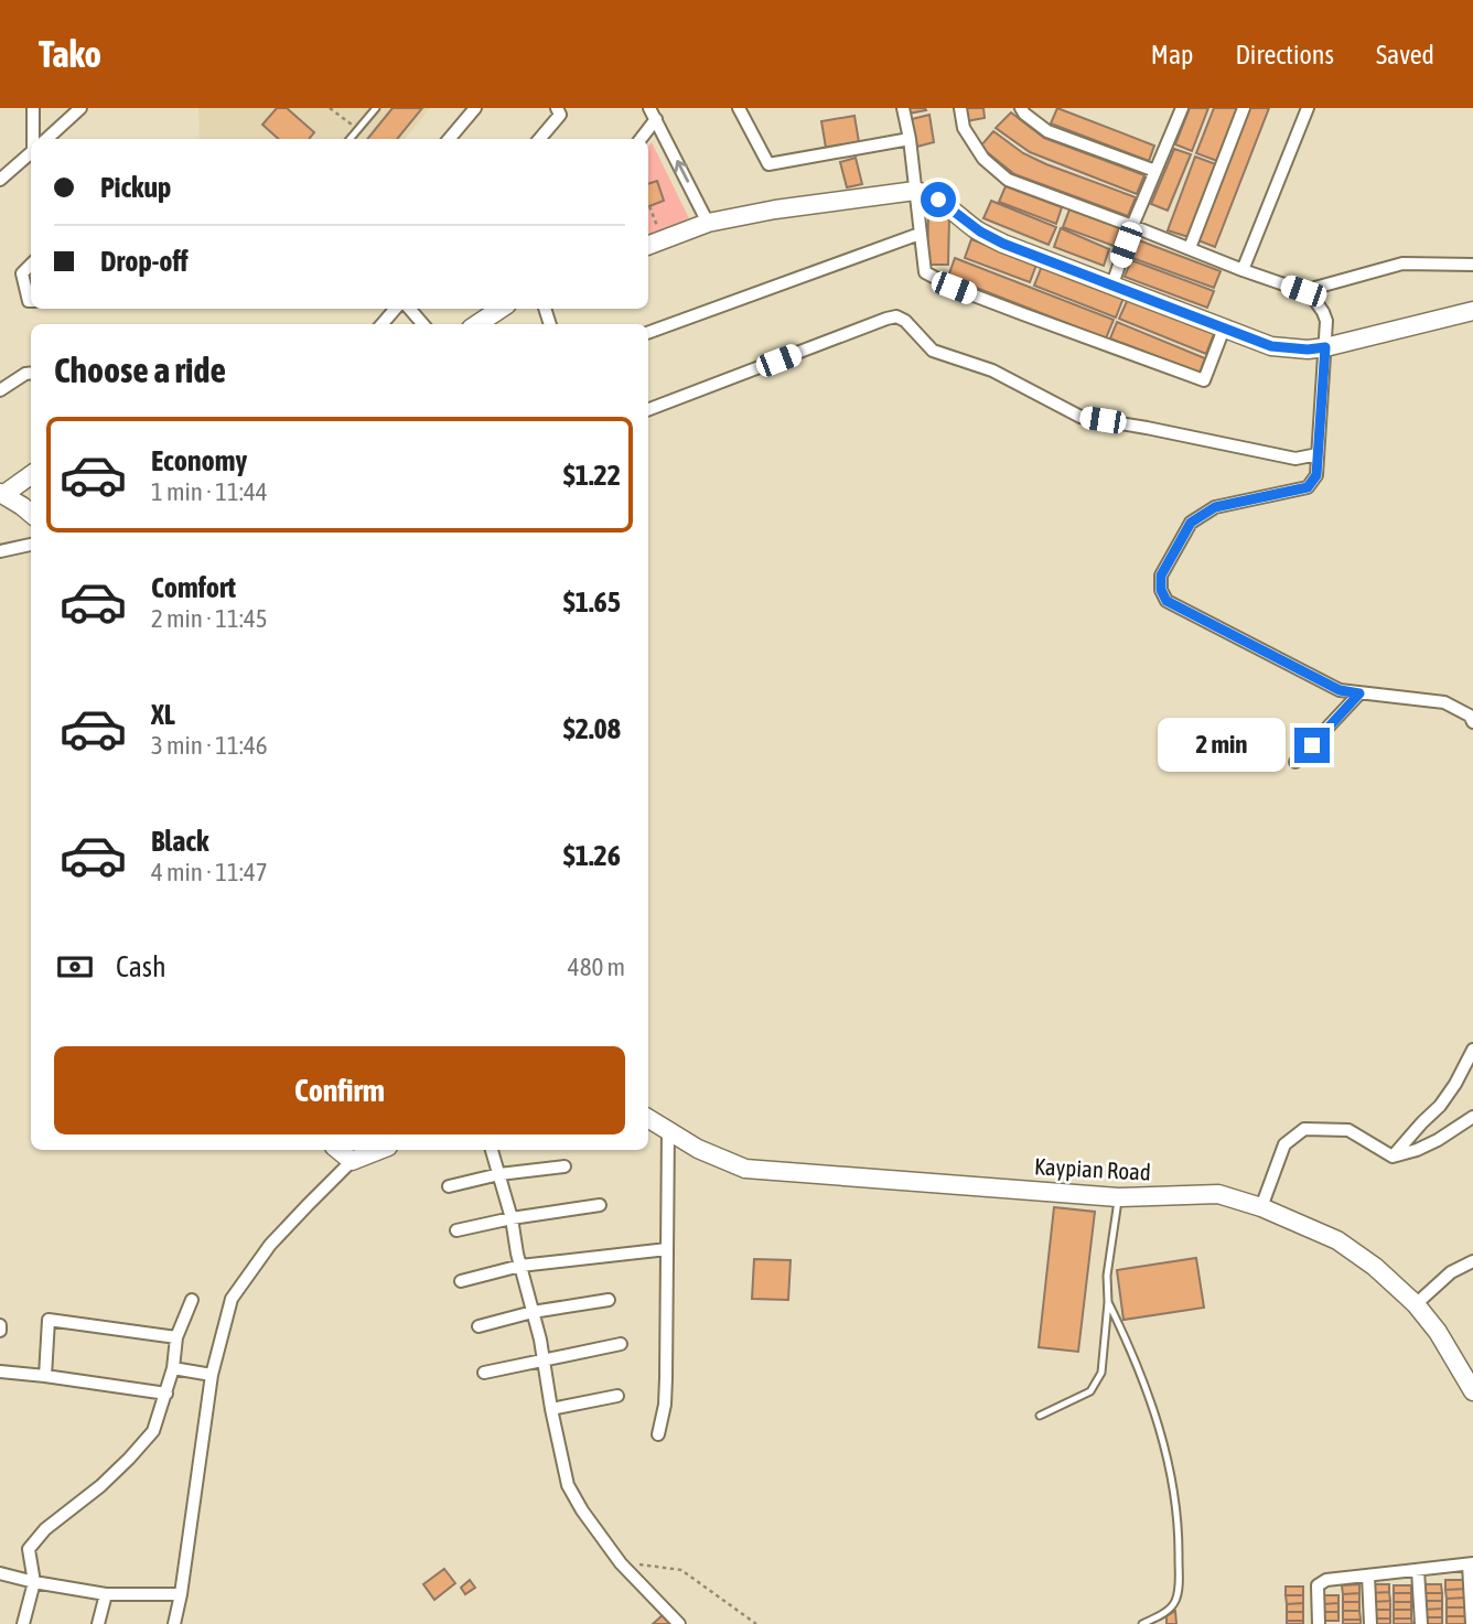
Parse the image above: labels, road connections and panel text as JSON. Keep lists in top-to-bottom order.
{
  "streets": {
    "main road": ["Kaypian Road"]
  },
  "page": {
    "header": "Tako",
    "nav": ["Map", "Directions", "Saved"],
    "banner": ["Pickup", "Drop-off"],
    "heading": "Choose a ride",
    "list": [
      {
        "name": "Economy",
        "note": "1 min · 11:44",
        "value": "$1.22"
      },
      {
        "name": "Comfort",
        "note": "2 min · 11:45",
        "value": "$1.65"
      },
      {
        "name": "XL",
        "note": "3 min · 11:46",
        "value": "$2.08"
      },
      {
        "name": "Black",
        "note": "4 min · 11:47",
        "value": "$1.26"
      }
    ],
    "bubble": "2 min",
    "pay": ["Cash", "480 m"],
    "buttons": "Confirm"
  }
}
